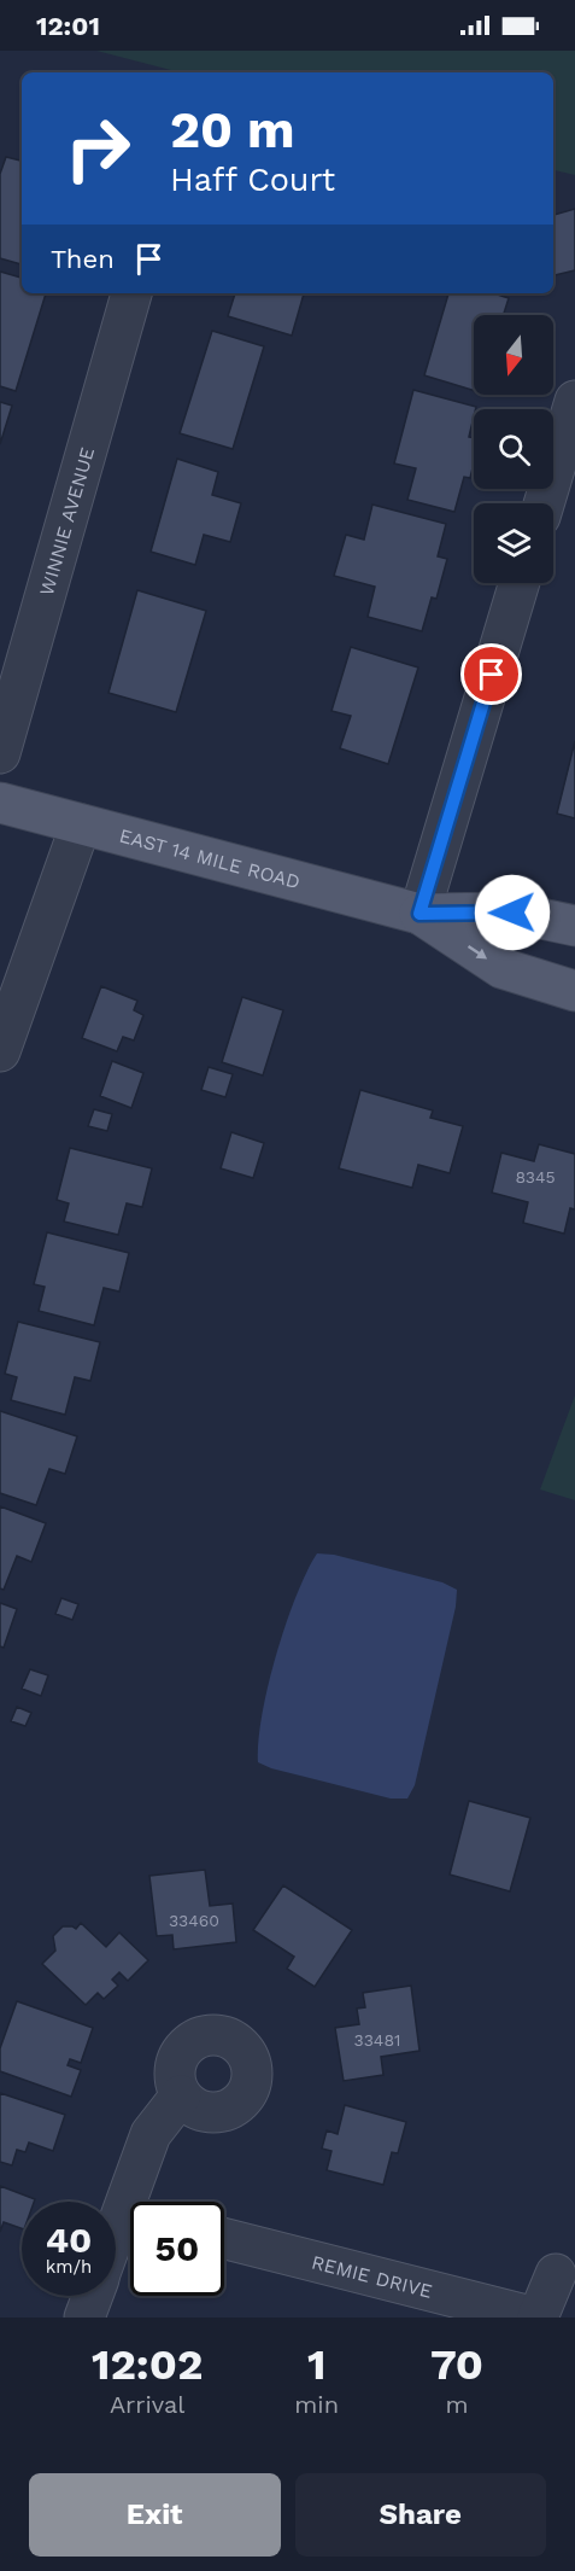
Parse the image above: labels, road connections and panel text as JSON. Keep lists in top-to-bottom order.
{
  "streets": {
    "main road": ["EAST 14 MILE ROAD"],
    "street": ["WINNIE AVENUE", "REMIE DRIVE"]
  },
  "house_numbers": ["8345", "33460", "33481"],
  "north": "bottom",
  "page": {
    "status": "12:01",
    "turn": ["20 m", "Haff Court"],
    "then": "Then",
    "speed": "40 km/h",
    "limit": "50",
    "eta": [
      "12:02",
      "Arrival",
      "1",
      "min",
      "70",
      "m"
    ],
    "buttons": ["Exit", "Share"]
  }
}
